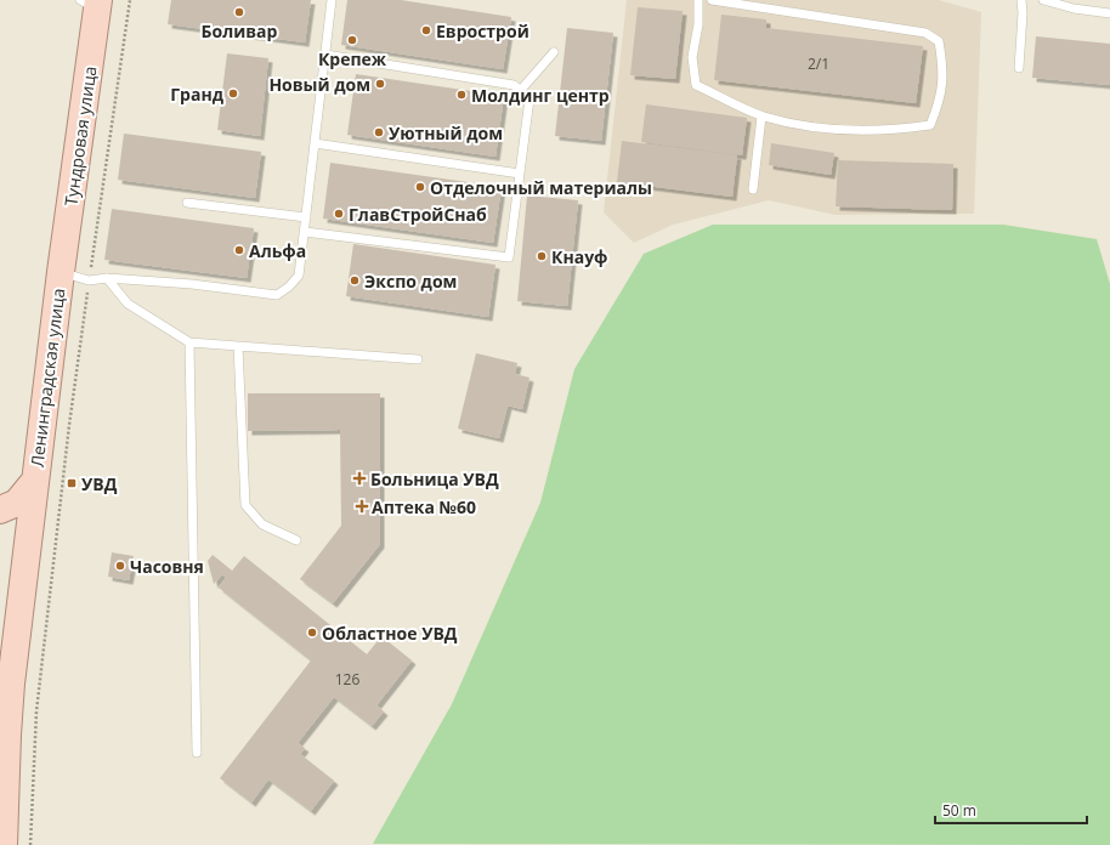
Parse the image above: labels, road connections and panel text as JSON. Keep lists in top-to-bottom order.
{
  "streets": {
    "main road": ["Тундровая улица", "Ленинградская улица"]
  },
  "crossings": [
    ["Тундровая улица", "Ленинградская улица"]
  ],
  "places": {
    "other": [
      "Боливар",
      "Еврострой",
      "Крепеж",
      "Новый дом",
      "Гранд",
      "Молдинг центр",
      "Уютный дом",
      "Отделочный материалы",
      "ГлавСтройСнаб",
      "Альфа",
      "Кнауф",
      "Экспо дом",
      "Часовня",
      "Областное УВД"
    ],
    "health": ["Больница УВД", "Аптека №60"],
    "transit": ["УВД"]
  },
  "house_numbers": ["2/1", "126"],
  "scale_bar": "50 m"
}
